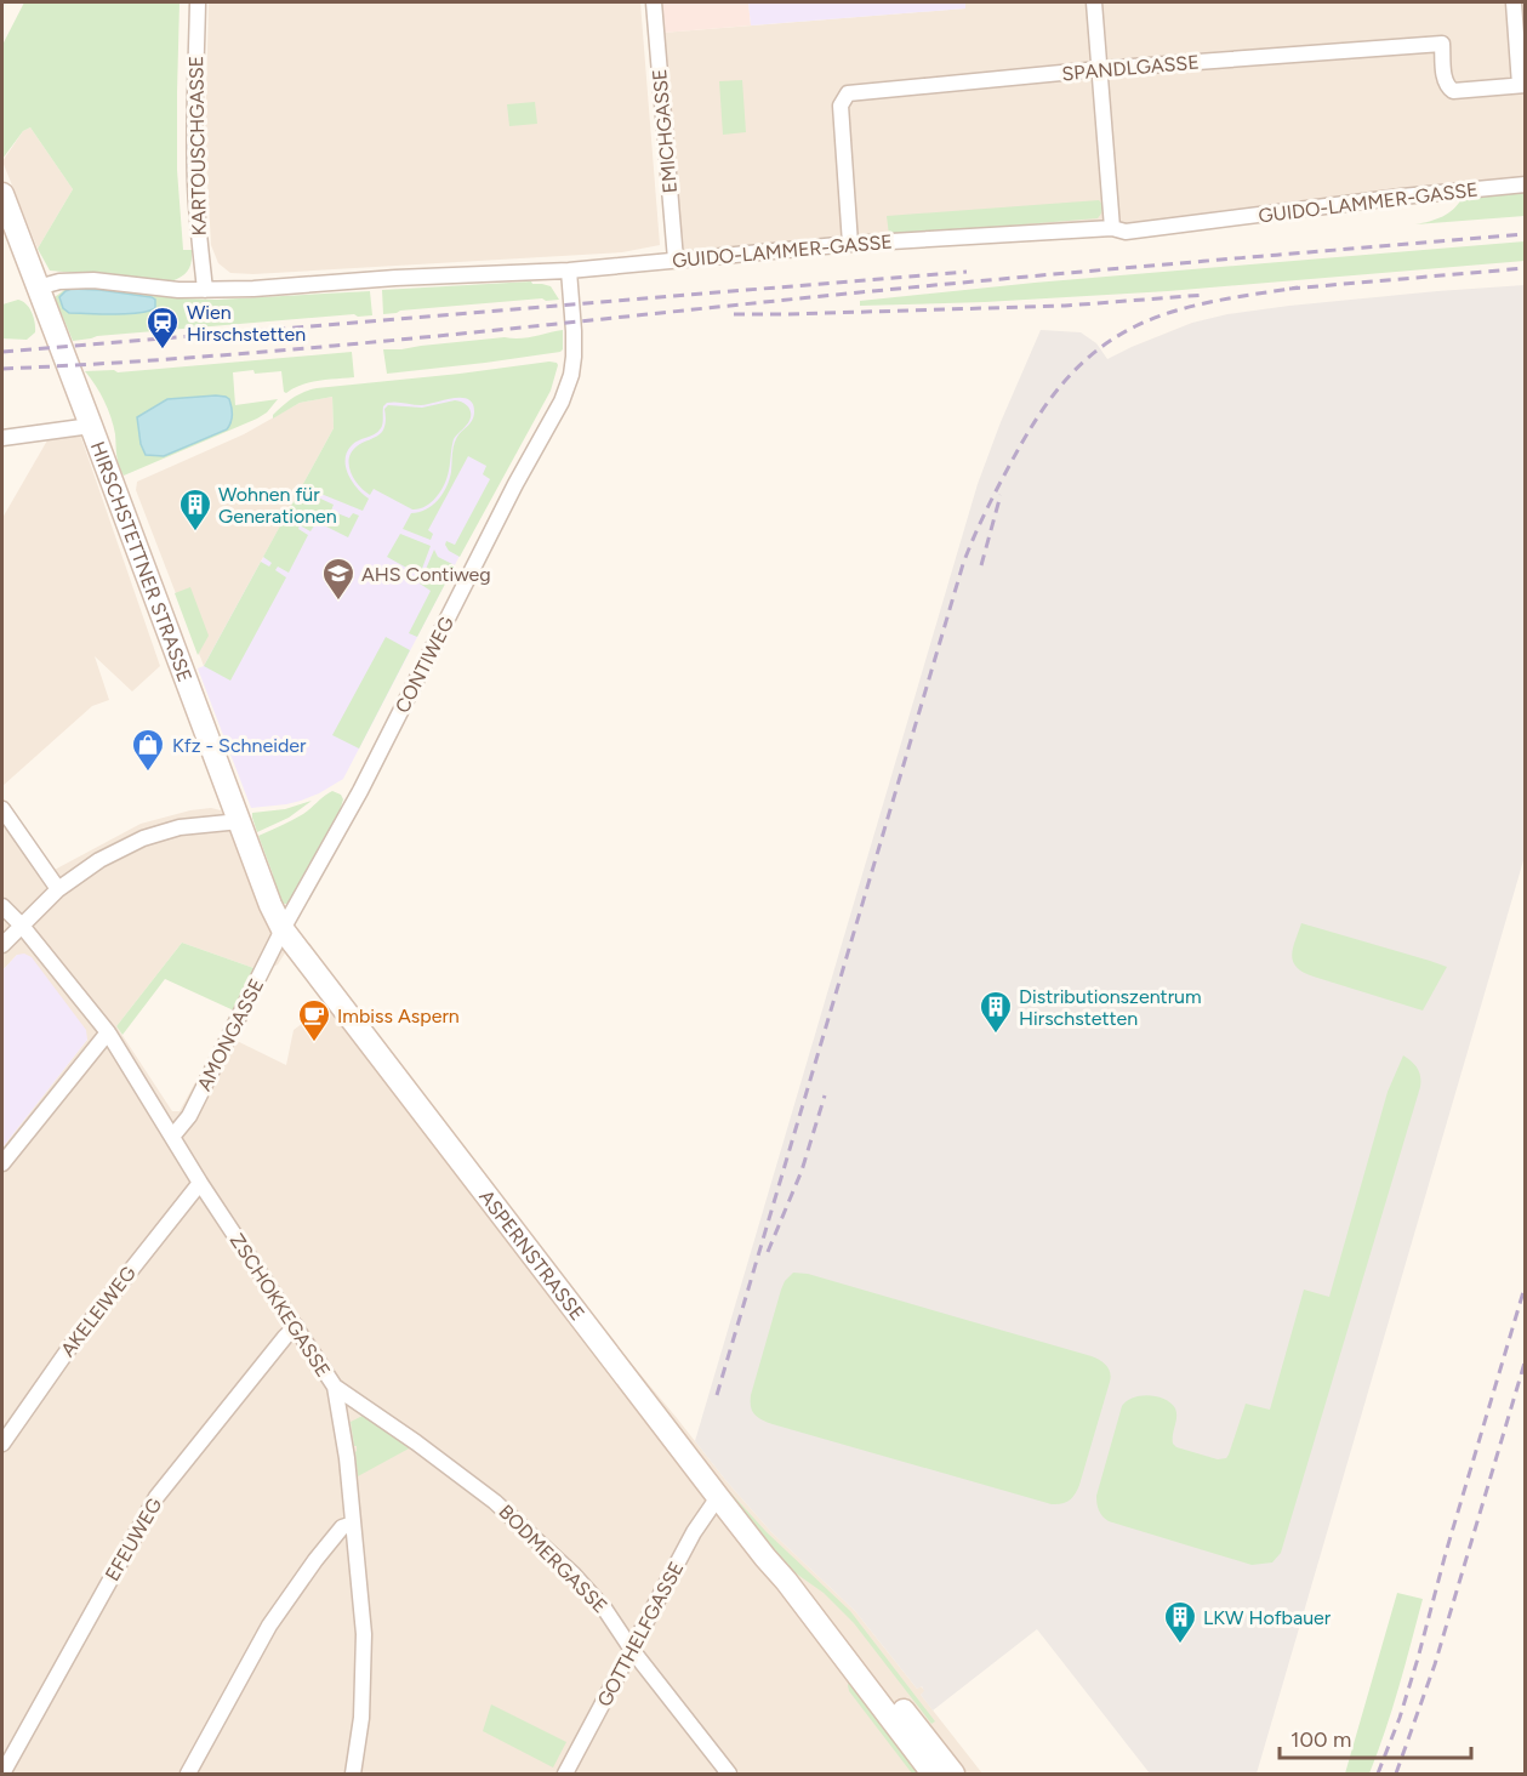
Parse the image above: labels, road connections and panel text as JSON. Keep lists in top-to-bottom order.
{
  "streets": {
    "main road": ["HIRSCHSTETTNER STRASSE", "ASPERNSTRASSE"],
    "street": [
      "SPANDLGASSE",
      "EMICHGASSE",
      "KARTOUSCHGASSE",
      "GUIDO-LAMMER-GASSE",
      "CONTIWEG",
      "AMONGASSE",
      "ZSCHOKKEGASSE",
      "AKELEIWEG",
      "EFEUWEG",
      "BODMERGASSE",
      "GOTTHELFGASSE"
    ]
  },
  "crossings": [
    ["SPANDLGASSE", "GUIDO-LAMMER-GASSE"],
    ["EMICHGASSE", "GUIDO-LAMMER-GASSE"],
    ["KARTOUSCHGASSE", "GUIDO-LAMMER-GASSE"],
    ["GUIDO-LAMMER-GASSE", "HIRSCHSTETTNER STRASSE"],
    ["GUIDO-LAMMER-GASSE", "CONTIWEG"],
    ["HIRSCHSTETTNER STRASSE", "CONTIWEG"],
    ["HIRSCHSTETTNER STRASSE", "AMONGASSE"],
    ["HIRSCHSTETTNER STRASSE", "ASPERNSTRASSE"],
    ["CONTIWEG", "AMONGASSE"],
    ["CONTIWEG", "ASPERNSTRASSE"],
    ["AMONGASSE", "ASPERNSTRASSE"],
    ["AMONGASSE", "ZSCHOKKEGASSE"],
    ["ASPERNSTRASSE", "GOTTHELFGASSE"],
    ["ZSCHOKKEGASSE", "AKELEIWEG"],
    ["ZSCHOKKEGASSE", "EFEUWEG"],
    ["ZSCHOKKEGASSE", "BODMERGASSE"],
    ["BODMERGASSE", "GOTTHELFGASSE"]
  ],
  "places": {
    "station": ["Wien Hirschstetten"],
    "building": ["Wohnen für Generationen", "Distributionszentrum Hirschstetten", "LKW Hofbauer"],
    "school or university": ["AHS Contiweg"],
    "shop": ["Kfz - Schneider"],
    "cafe": ["Imbiss Aspern"]
  },
  "scale_bar": "100 m"
}
